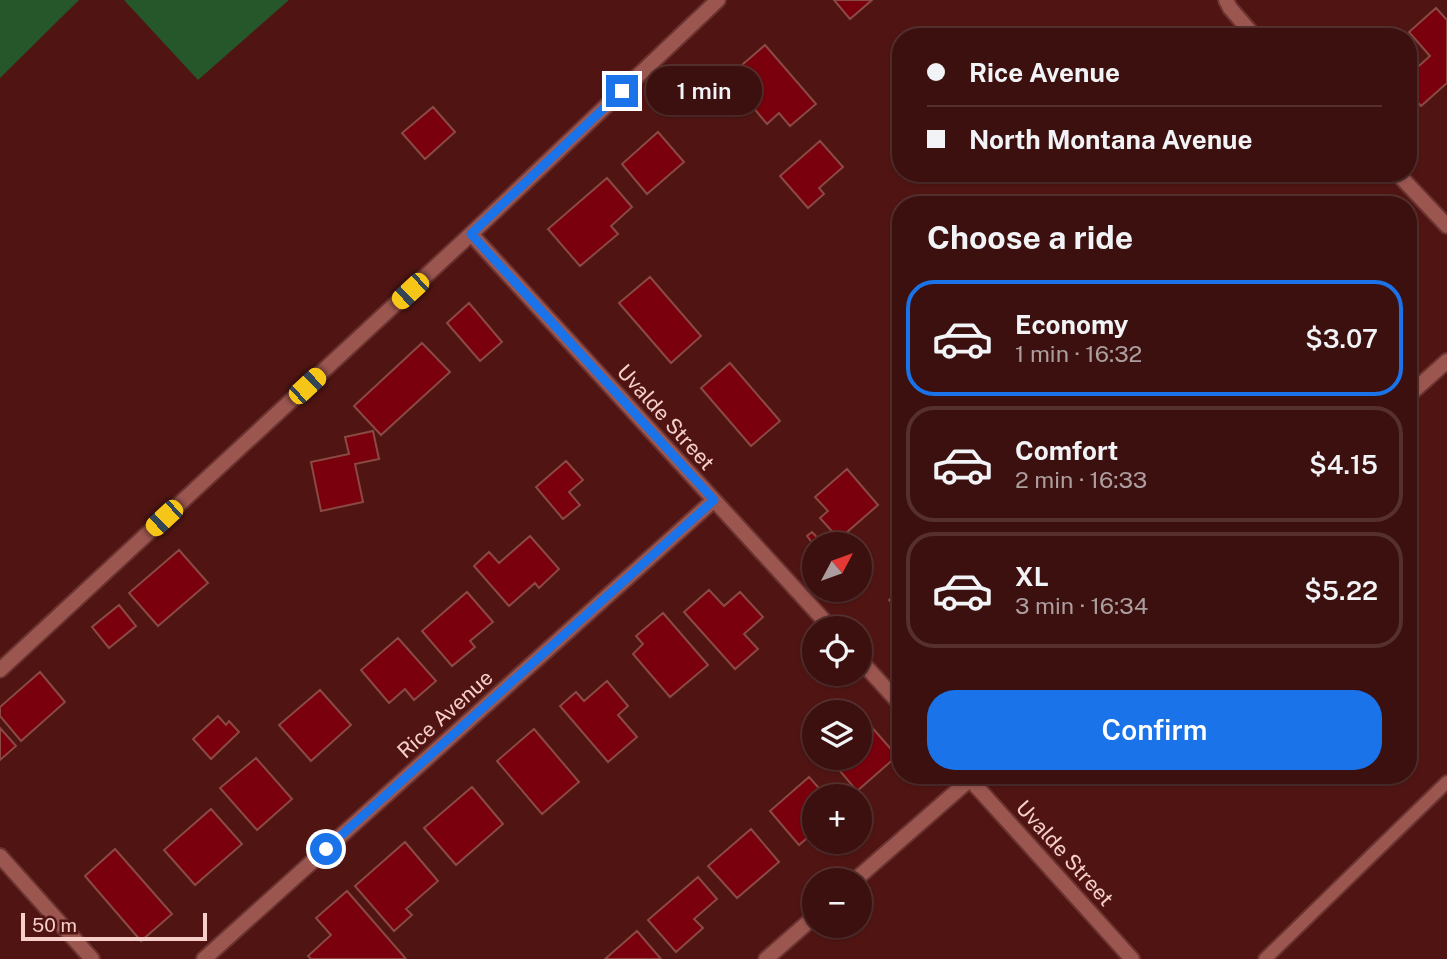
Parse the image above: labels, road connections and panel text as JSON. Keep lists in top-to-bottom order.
{
  "streets": {
    "street": ["Uvalde Street", "Rice Avenue"]
  },
  "crossings": [
    ["Uvalde Street", "Rice Avenue"]
  ],
  "scale_bar": "50 m",
  "north": "top right",
  "page": {
    "banner": ["Rice Avenue", "North Montana Avenue"],
    "bubble": "1 min",
    "heading": "Choose a ride",
    "list": [
      {
        "name": "Economy",
        "note": "1 min · 16:32",
        "value": "$3.07"
      },
      {
        "name": "Comfort",
        "note": "2 min · 16:33",
        "value": "$4.15"
      },
      {
        "name": "XL",
        "note": "3 min · 16:34",
        "value": "$5.22"
      }
    ],
    "map_buttons": ["+", "−"],
    "buttons": "Confirm",
    "scale": "50 m"
  }
}
